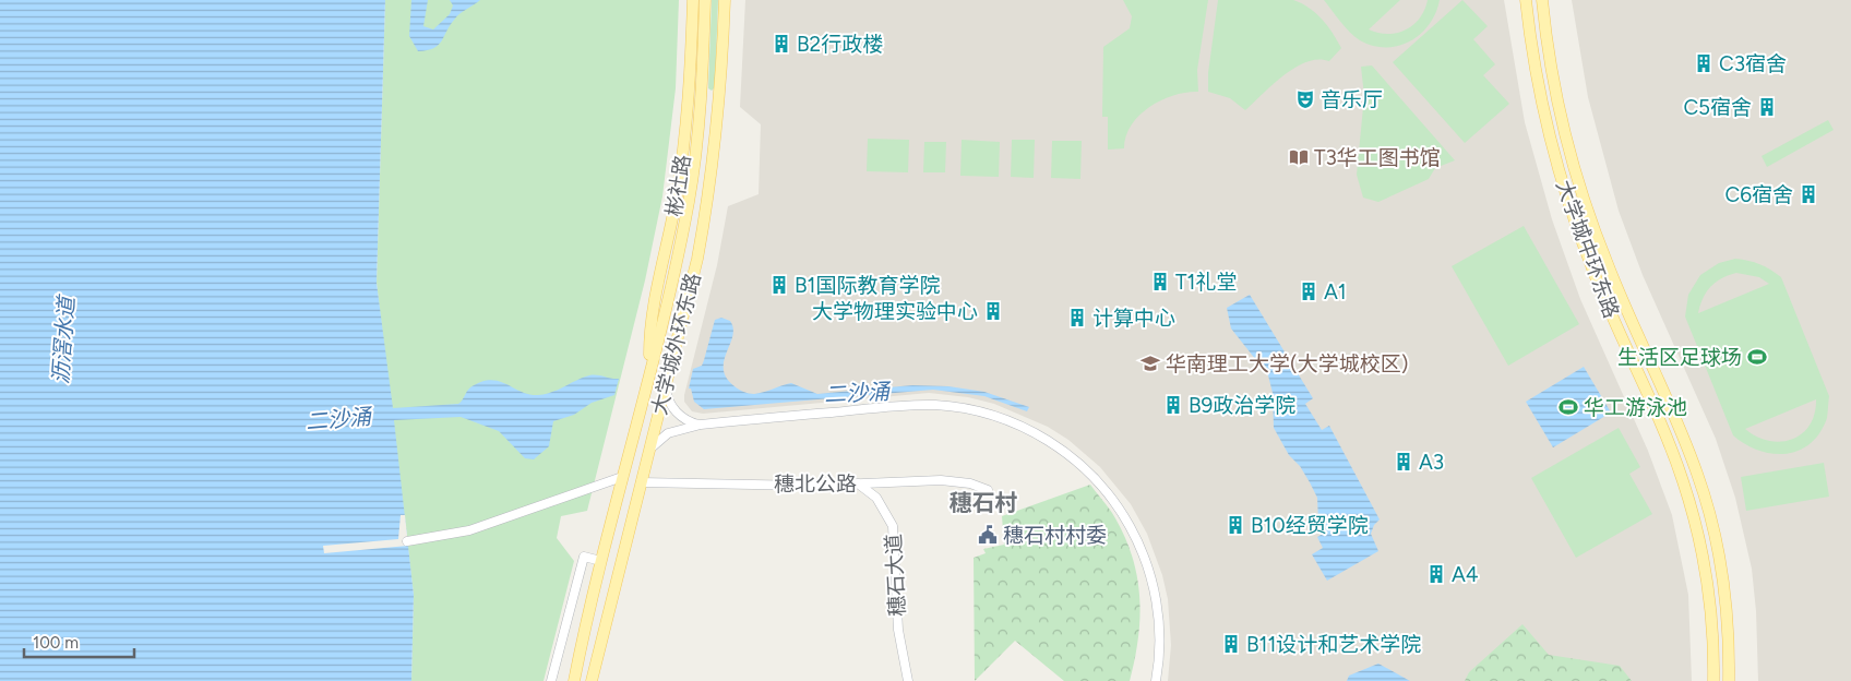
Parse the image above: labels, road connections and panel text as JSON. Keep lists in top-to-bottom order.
{
  "streets": {
    "main road": ["彬社路", "大学城中环东路", "大学城外环东路"],
    "street": ["穗北公路", "穗石大道"]
  },
  "crossings": [
    ["彬社路", "大学城外环东路"],
    ["大学城外环东路", "穗北公路"],
    ["穗北公路", "穗石大道"]
  ],
  "districts": ["穗石村"],
  "water": ["沥滘水道", "二沙涌"],
  "places": {
    "building": [
      "B2行政楼",
      "C3宿舍",
      "C5宿舍",
      "C6宿舍",
      "T1礼堂",
      "B1国际教育学院",
      "A1",
      "大学物理实验中心",
      "计算中心",
      "B9政治学院",
      "A3",
      "B10经贸学院",
      "A4",
      "B11设计和艺术学院"
    ],
    "theatre": ["音乐厅"],
    "library": ["T3华工图书馆"],
    "sports": ["生活区足球场", "华工游泳池"],
    "school or university": ["华南理工大学(大学城校区)"],
    "public building": ["穗石村村委"]
  },
  "scale_bar": "100 m"
}
